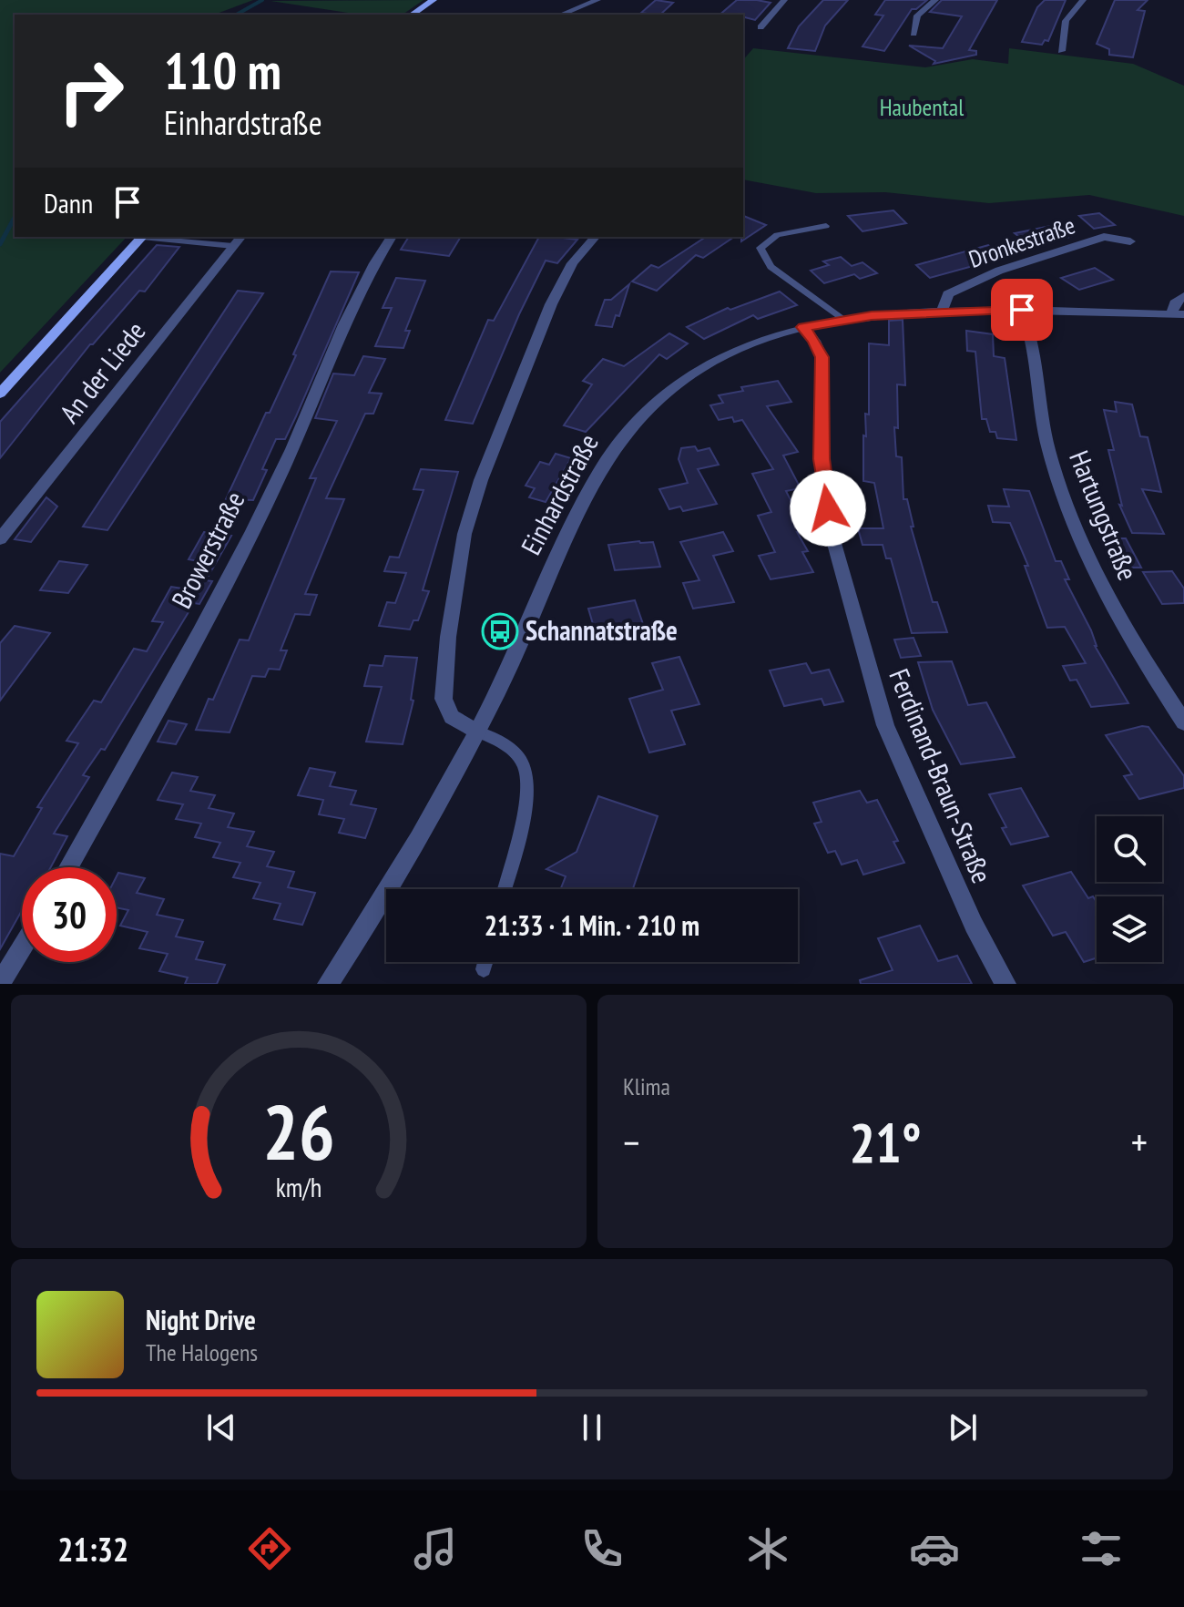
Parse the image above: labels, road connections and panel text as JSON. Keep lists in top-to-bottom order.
{
  "streets": {
    "street": [
      "Dronkestraße",
      "An der Liede",
      "Einhardstraße",
      "Hartungstraße",
      "Browerstraße",
      "Ferdinand-Braun-Straße"
    ]
  },
  "crossings": [
    ["Dronkestraße", "Einhardstraße"],
    ["Einhardstraße", "Hartungstraße"],
    ["Einhardstraße", "Ferdinand-Braun-Straße"]
  ],
  "parks": ["Haubental"],
  "places": {
    "bus stop": ["Schannatstraße"]
  },
  "page": {
    "turn": ["110 m", "Einhardstraße"],
    "then": "Dann",
    "limit": "30",
    "trip": "21:33 · 1 Min. · 210 m",
    "tile": "Klima",
    "heat": ["−", "21°", "+"],
    "song": ["Night Drive", "The Halogens"],
    "tabs": "21:32",
    "gauge": ["26", "km/h"]
  }
}
